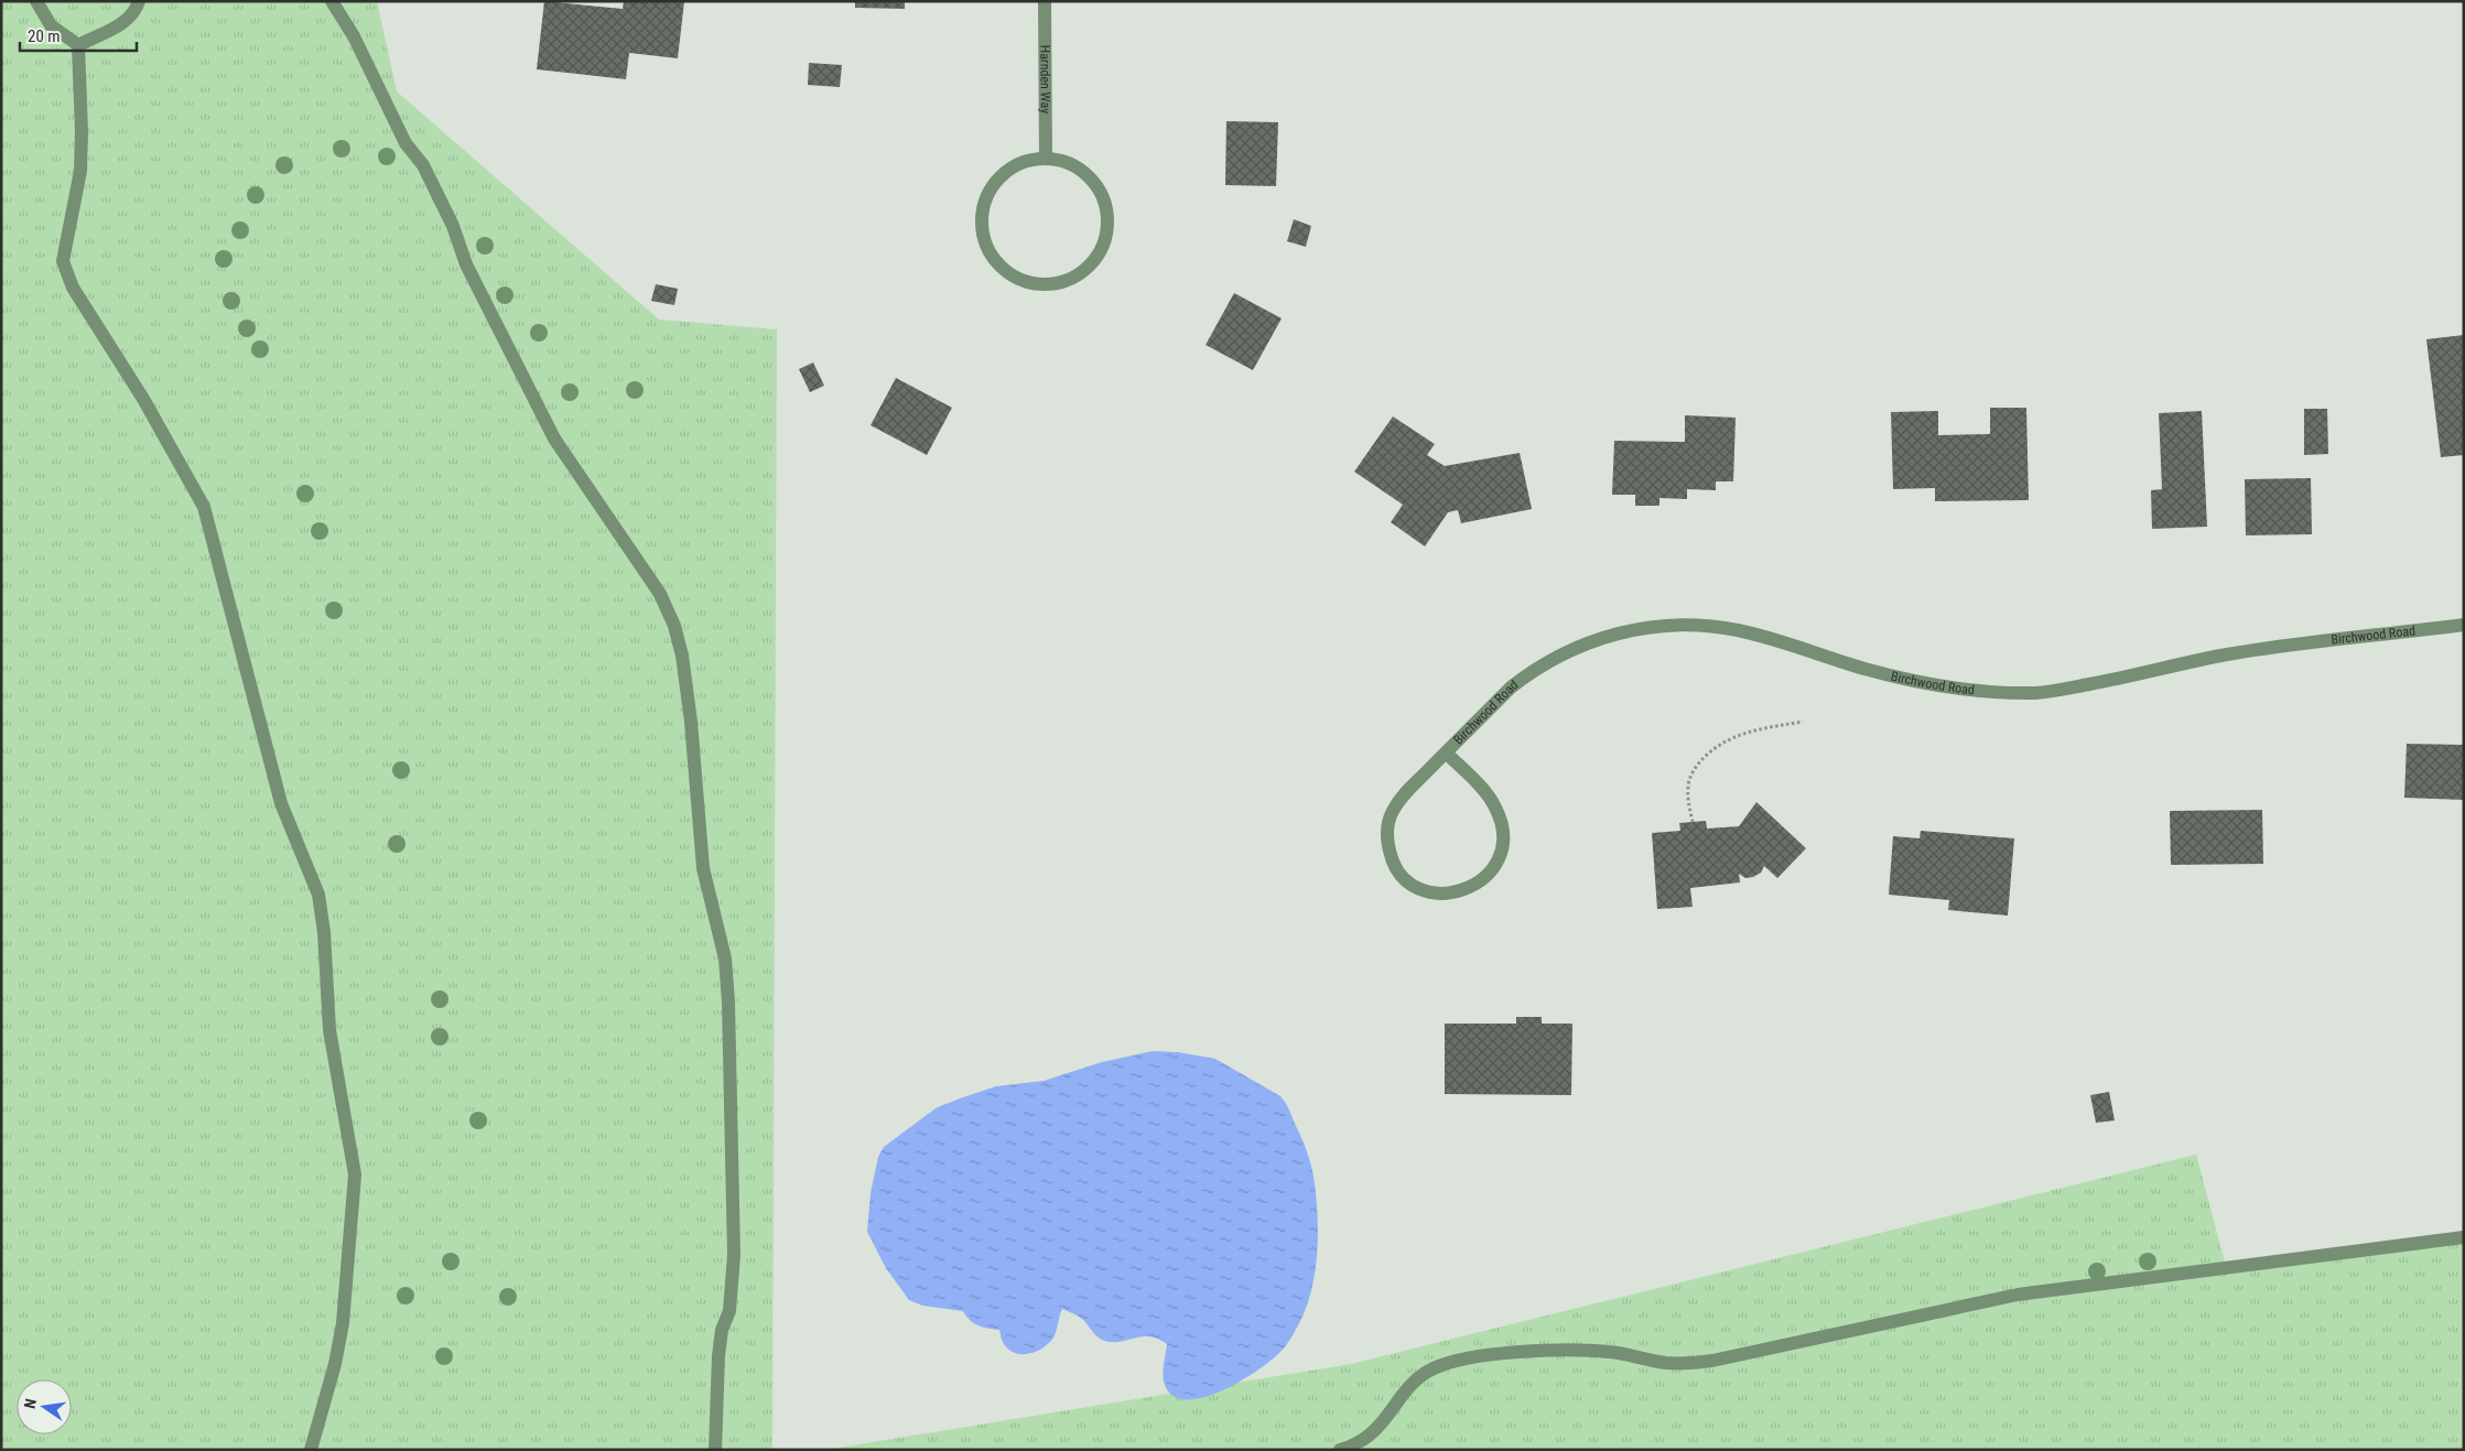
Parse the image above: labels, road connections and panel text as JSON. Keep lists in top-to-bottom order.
{
  "streets": {
    "street": ["Harnden Way", "Birchwood Road"]
  },
  "scale_bar": "20 m",
  "north": "left"
}
